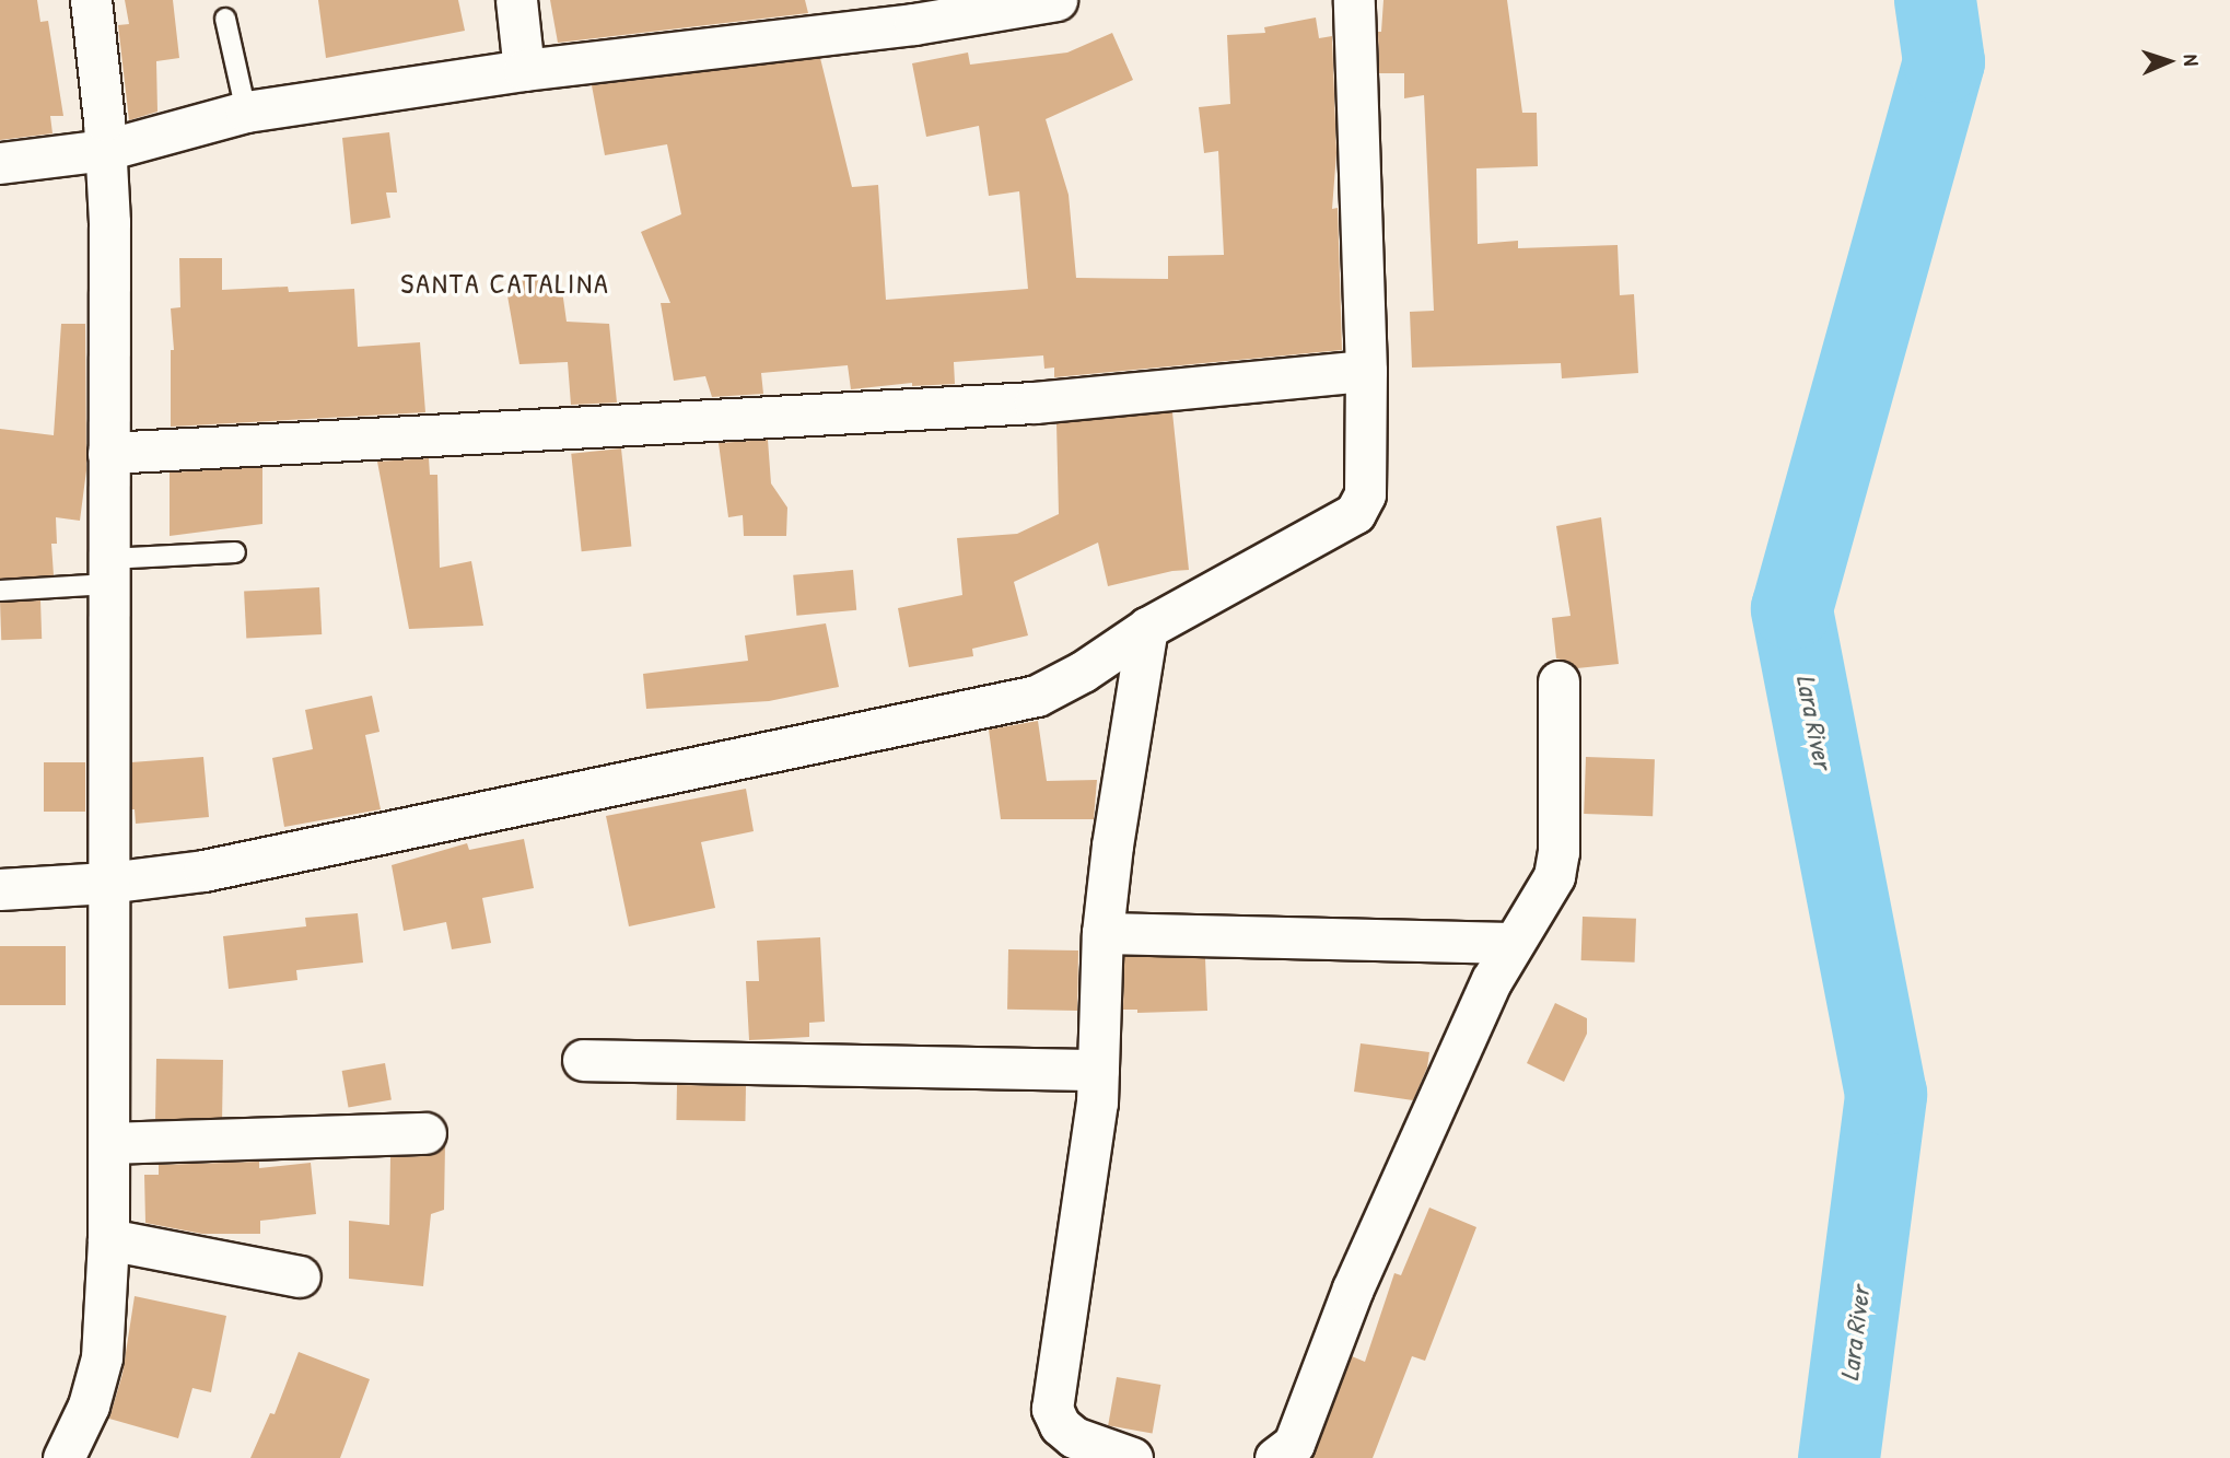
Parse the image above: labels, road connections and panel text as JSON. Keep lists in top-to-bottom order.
{
  "districts": ["SANTA CATALINA"],
  "water": ["Lara River"],
  "north": "right"
}
